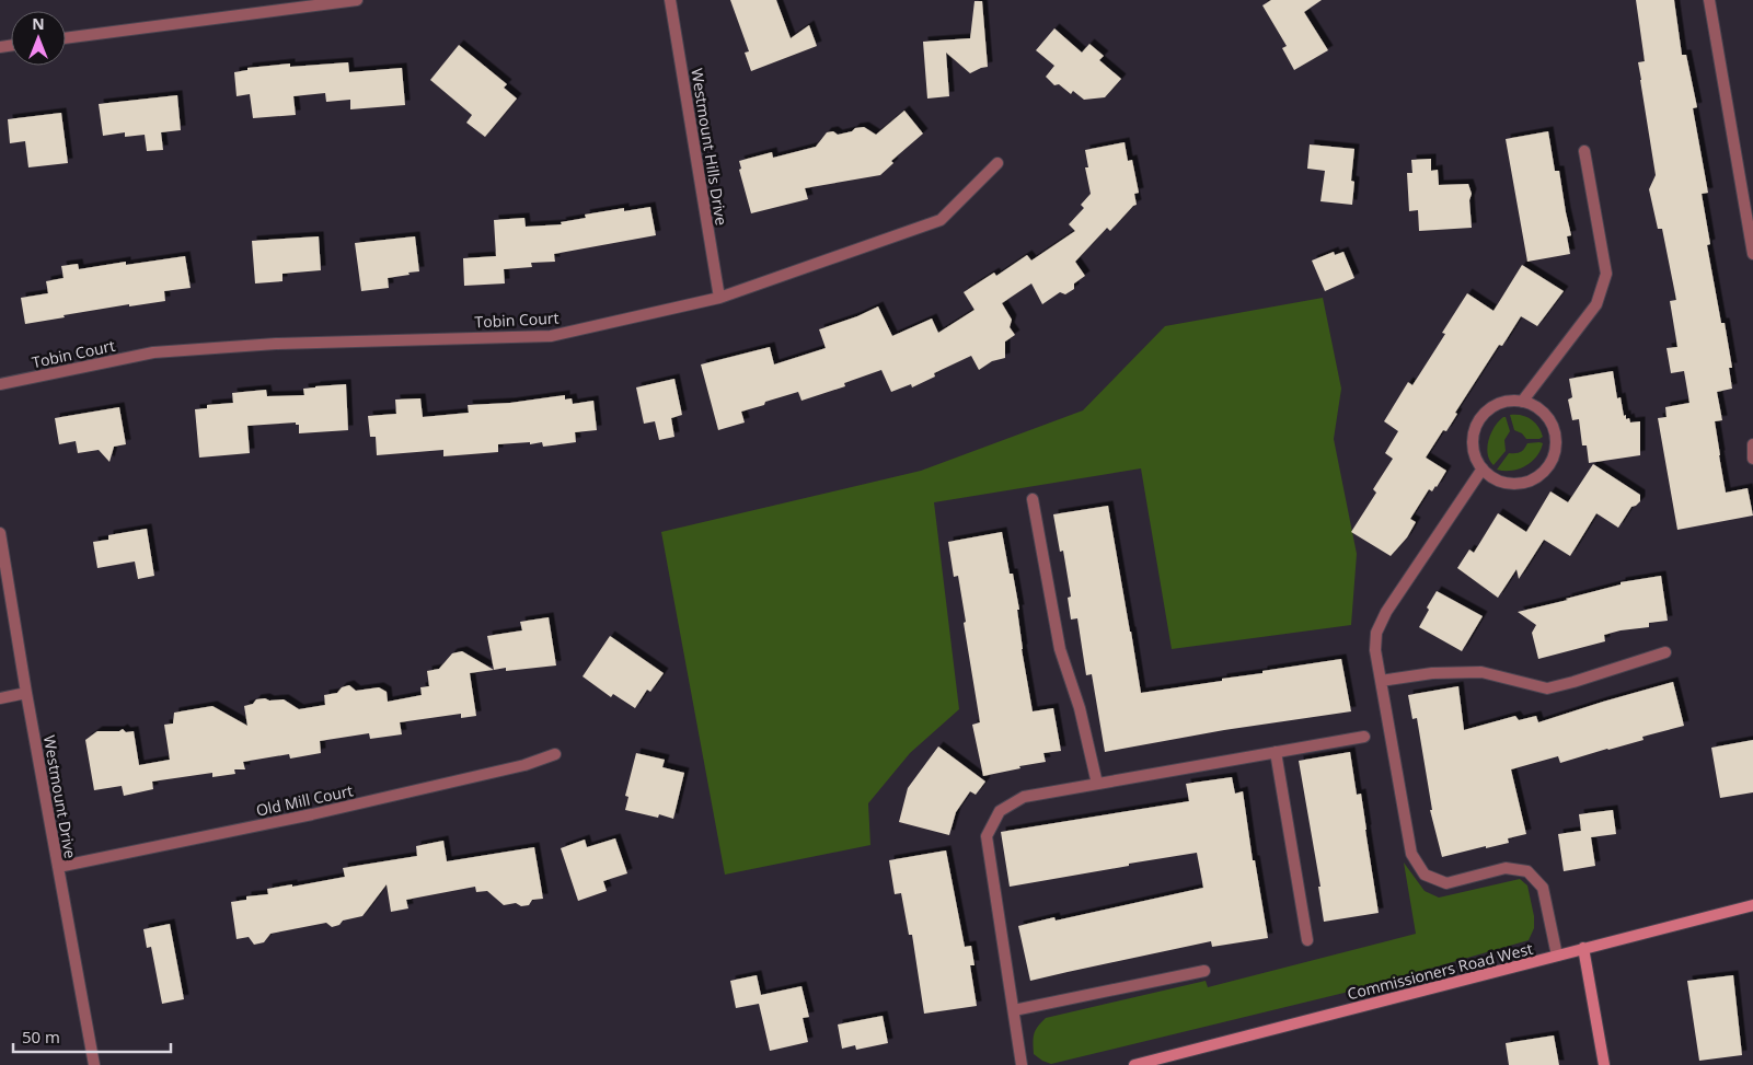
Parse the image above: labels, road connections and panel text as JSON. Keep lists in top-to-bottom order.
{
  "streets": {
    "main road": ["Commissioners Road West"],
    "street": [
      "Westmount Hills Drive",
      "Tobin Court",
      "Westmount Drive",
      "Old Mill Court"
    ]
  },
  "crossings": [
    ["Westmount Hills Drive", "Tobin Court"],
    ["Westmount Drive", "Old Mill Court"]
  ],
  "scale_bar": "50 m",
  "north": "top"
}
